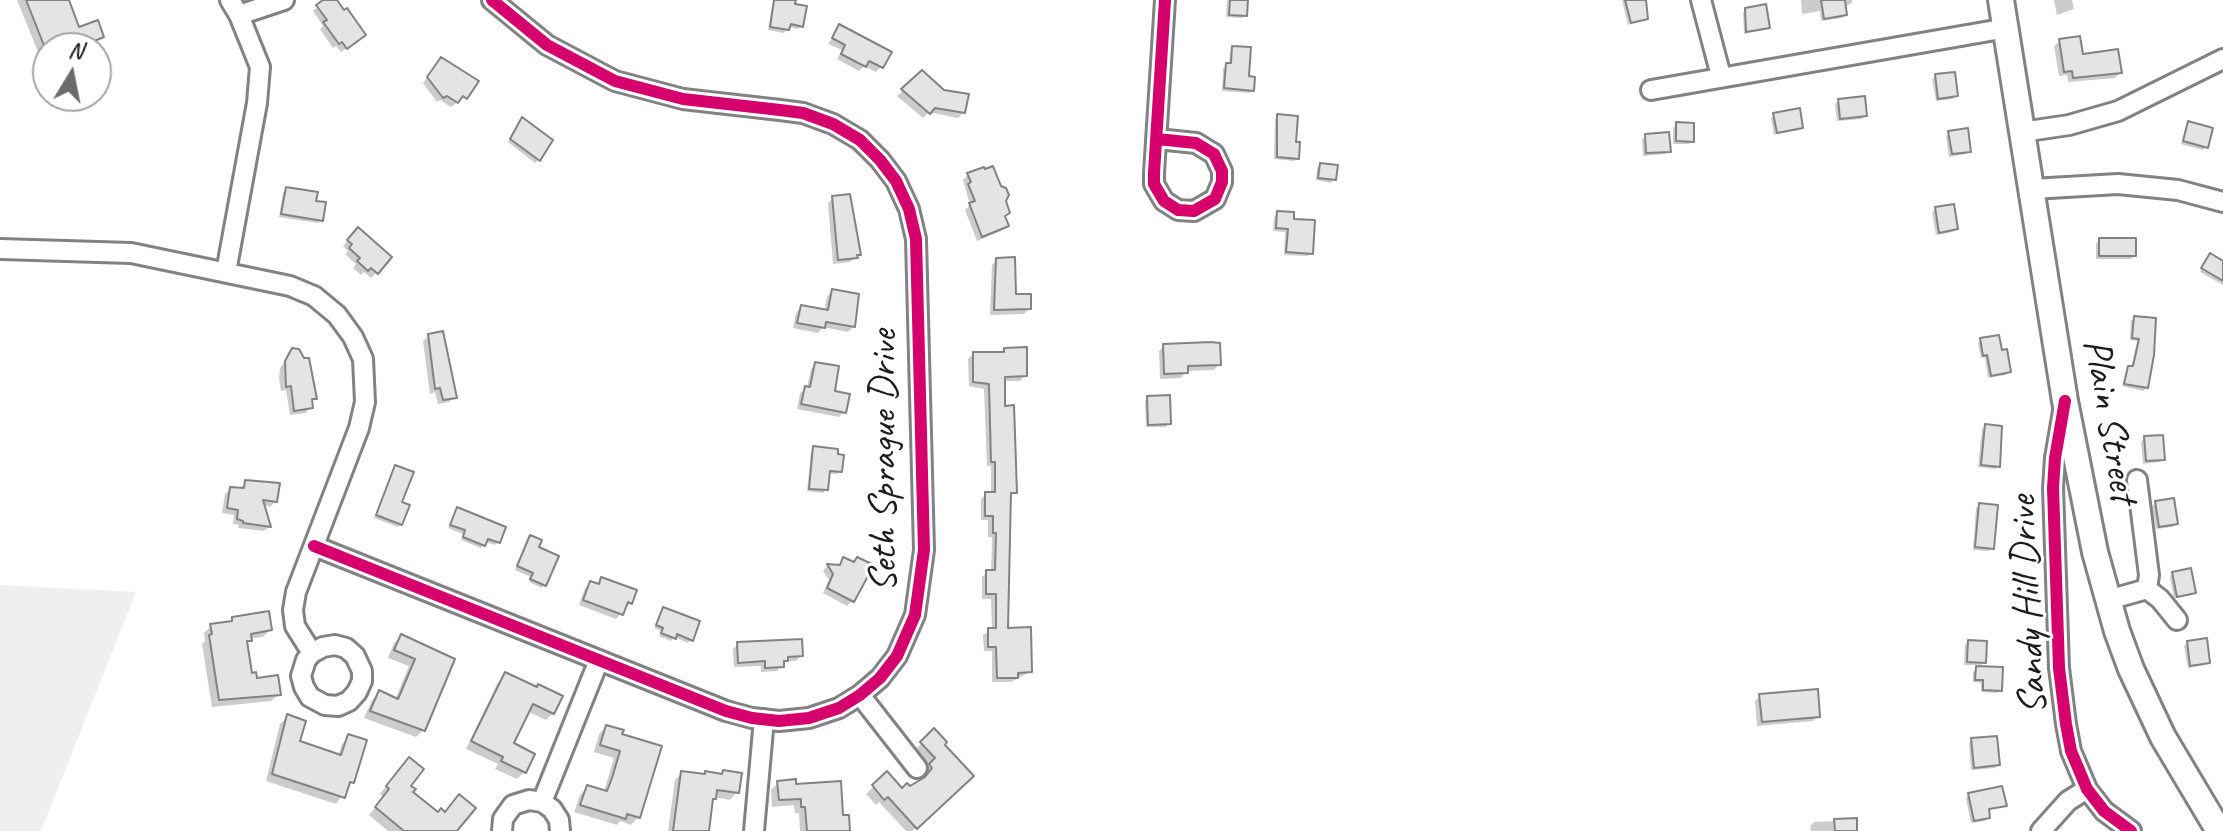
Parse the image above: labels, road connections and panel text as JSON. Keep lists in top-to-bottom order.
{
  "streets": {
    "main road": ["Plain Street"],
    "street": ["Seth Sprague Drive", "Sandy Hill Drive"]
  },
  "crossings": [
    ["Plain Street", "Sandy Hill Drive"]
  ],
  "north": "top"
}
